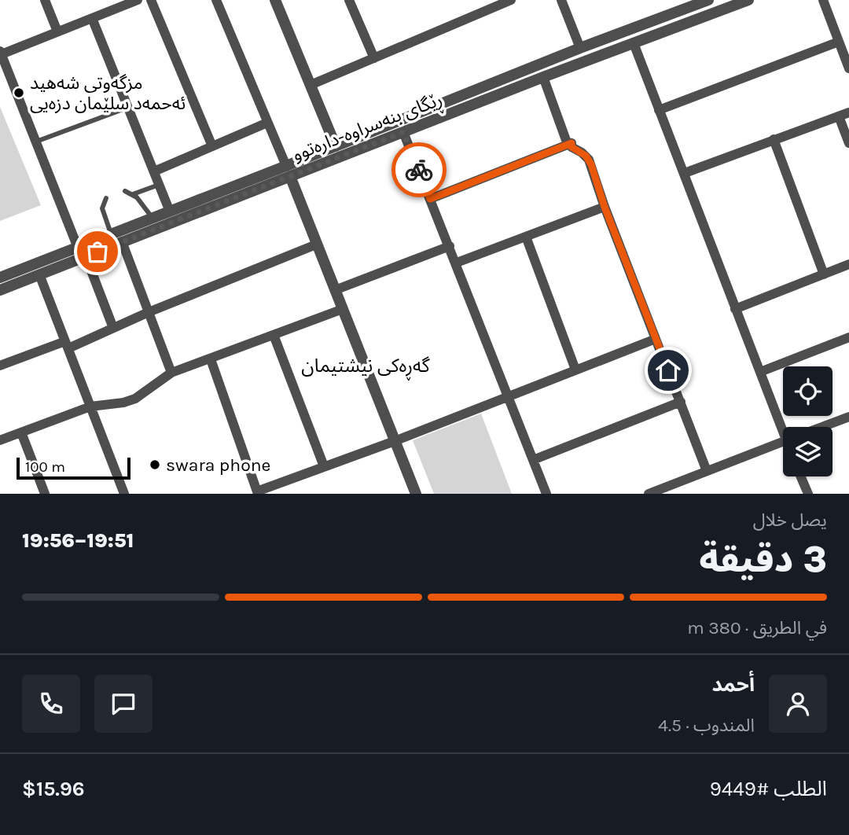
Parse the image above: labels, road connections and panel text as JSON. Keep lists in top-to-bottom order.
{
  "streets": {
    "street": ["ڕێگای بنەسراوە-دارەتوو"]
  },
  "districts": ["گەڕەکی نیشتیمان"],
  "places": ["مزگەوتی شەهید ئەحمەد سلێمان دزەیی", "swara phone"],
  "scale_bar": "100 m",
  "page": {
    "scale": "100 m",
    "heading": ["3 دقيقة", "يصل خلال", "19:51–19:56"],
    "panel": [
      "أحمد",
      "المندوب · 4.5",
      "الطلب #9449",
      "$15.96"
    ],
    "bar": "في الطريق · 380 m"
  }
}
